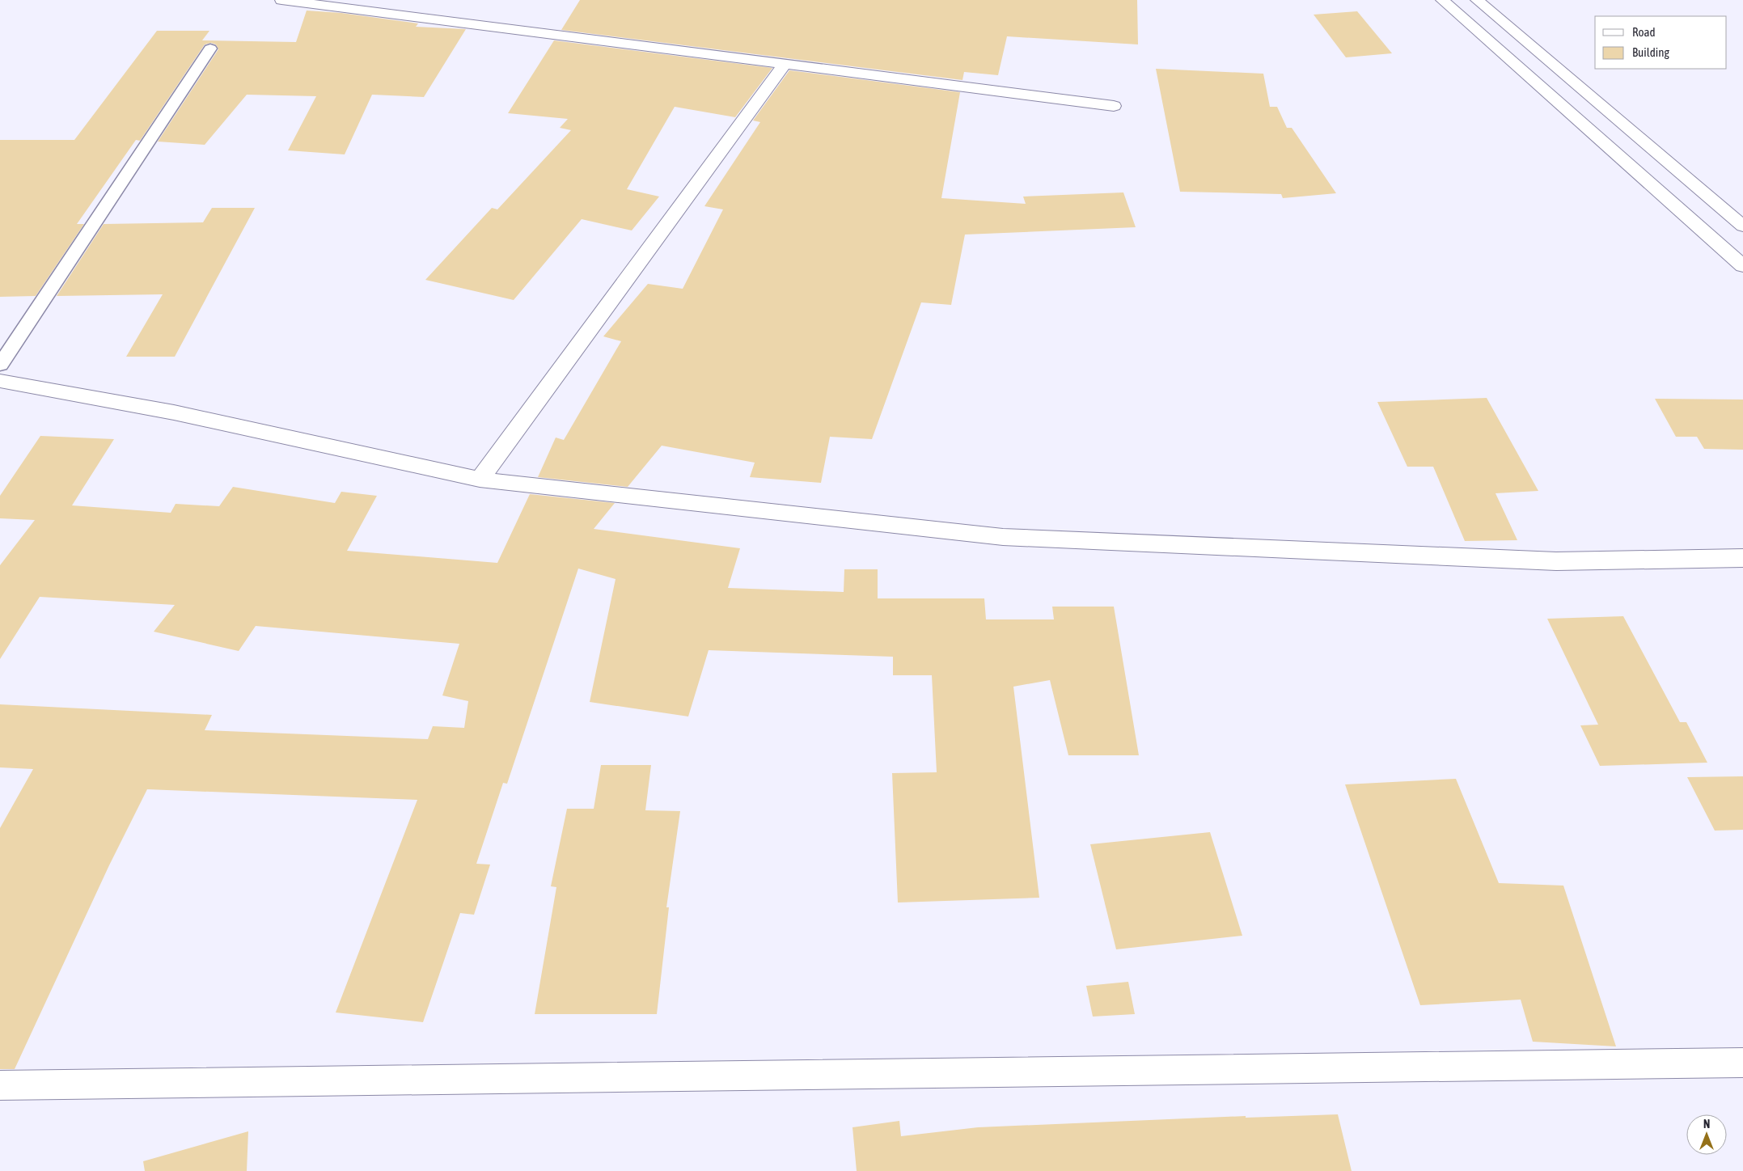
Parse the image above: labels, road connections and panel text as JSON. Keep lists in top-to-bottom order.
{
  "legend": ["Road", "Building"],
  "north": "top"
}
